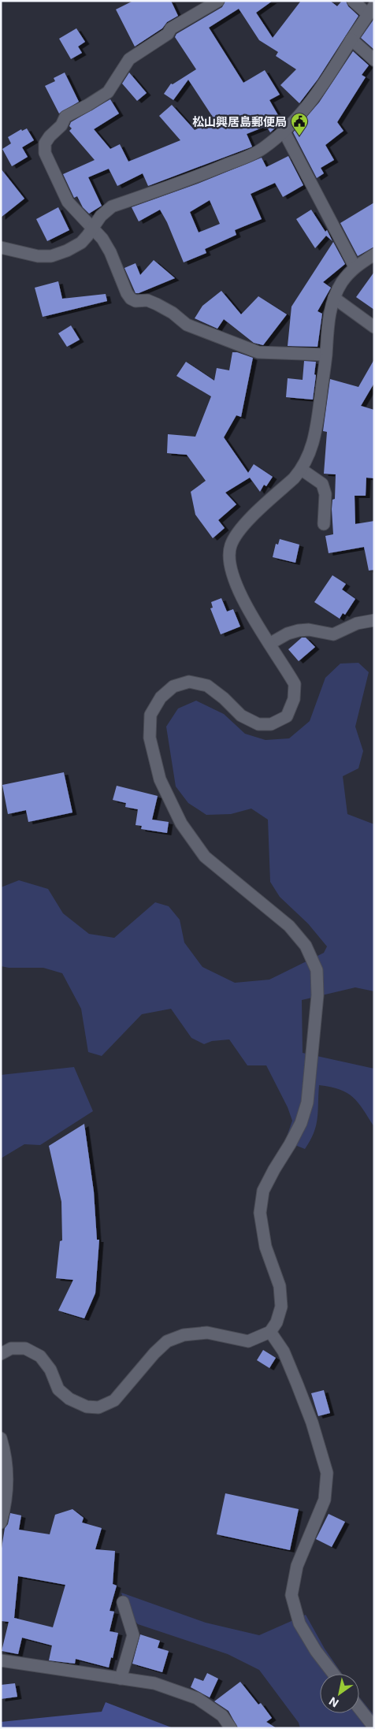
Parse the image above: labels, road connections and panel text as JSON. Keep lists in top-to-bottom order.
{
  "places": {
    "public building": ["松山興居島郵便局"]
  },
  "north": "bottom left"
}
